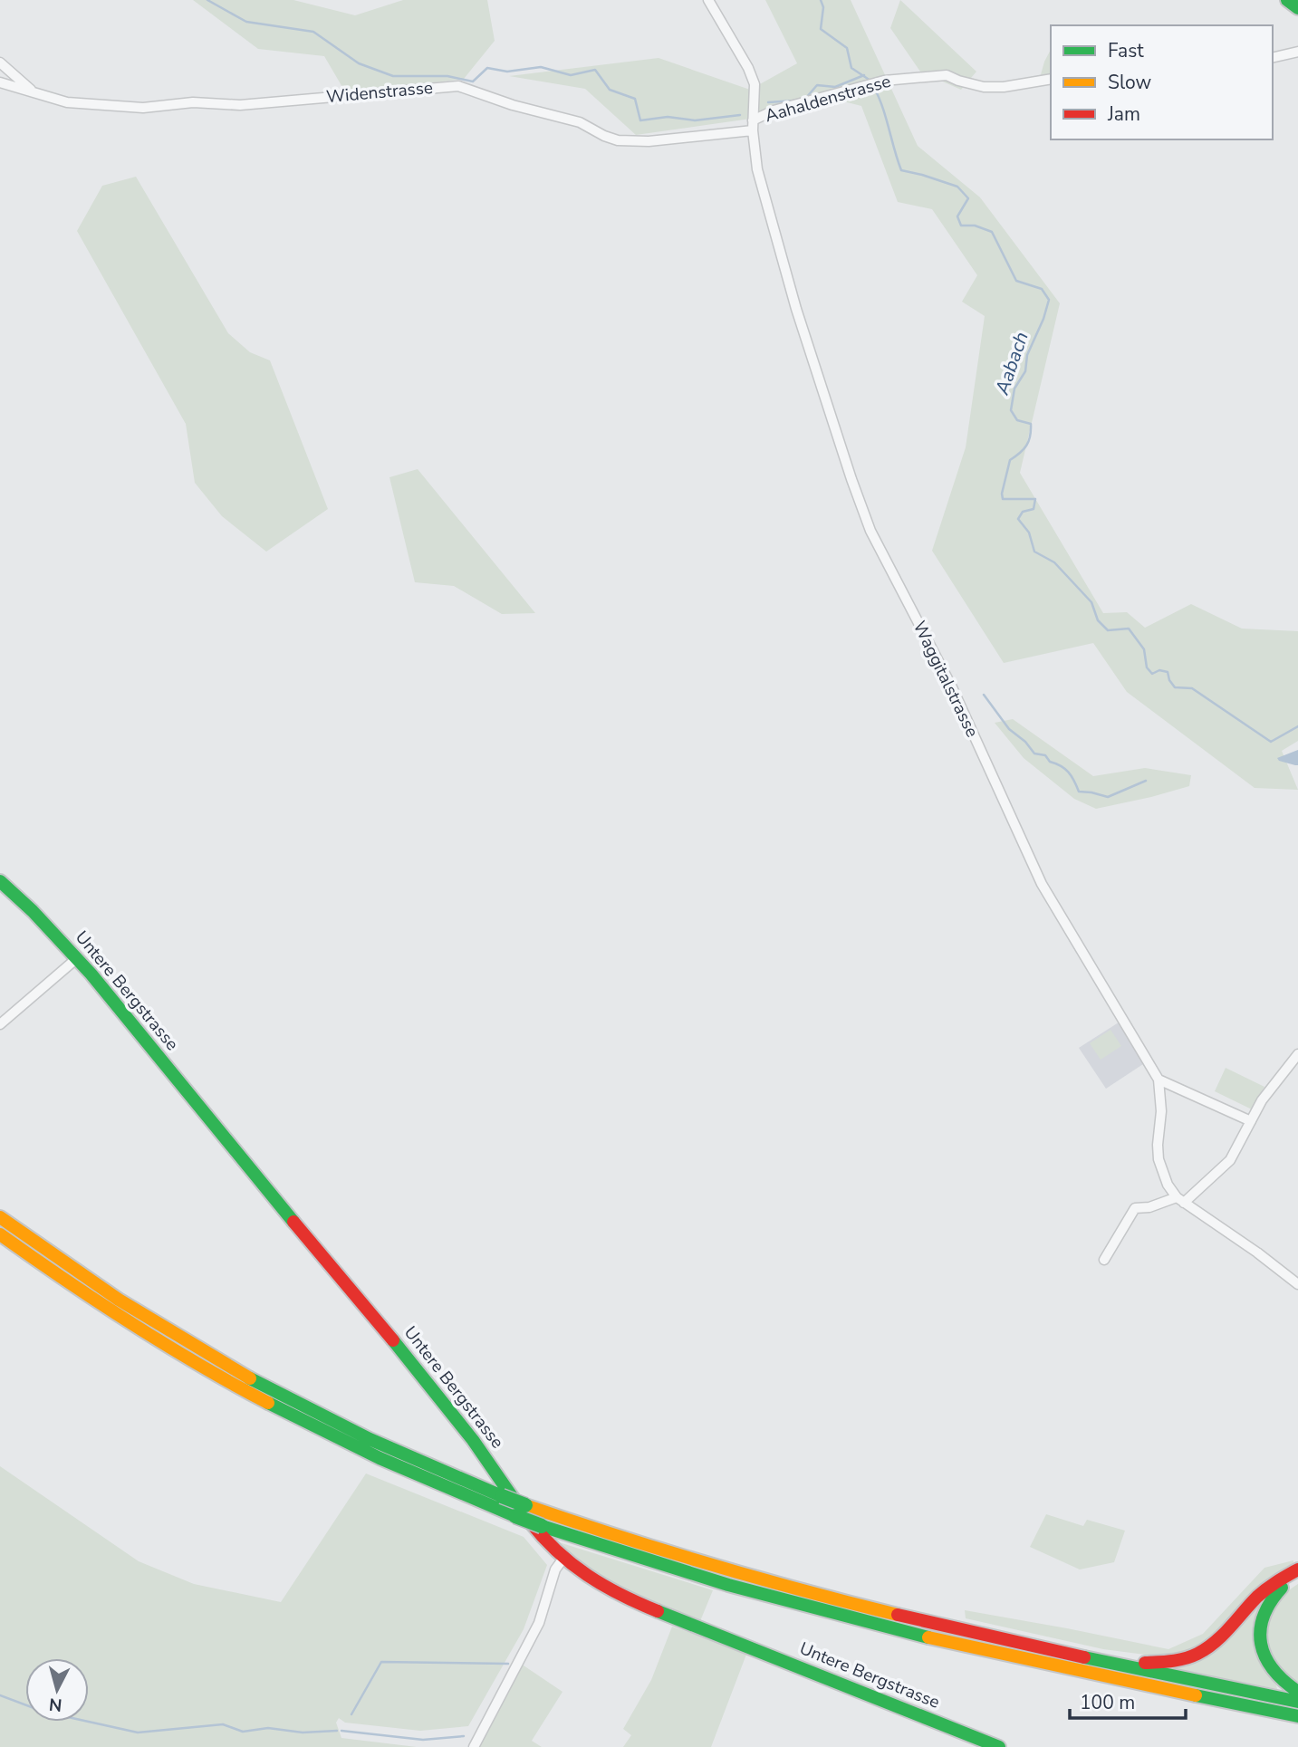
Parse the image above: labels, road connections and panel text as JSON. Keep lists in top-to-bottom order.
{
  "streets": {
    "main road": ["Untere Bergstrasse"],
    "street": ["Widenstrasse", "Aahaldenstrasse", "Waggitalstrasse"]
  },
  "crossings": [
    ["Widenstrasse", "Waggitalstrasse"],
    ["Aahaldenstrasse", "Waggitalstrasse"]
  ],
  "water": ["Aabach"],
  "legend": ["Fast", "Slow", "Jam"],
  "scale_bar": "100 m",
  "north": "bottom"
}
